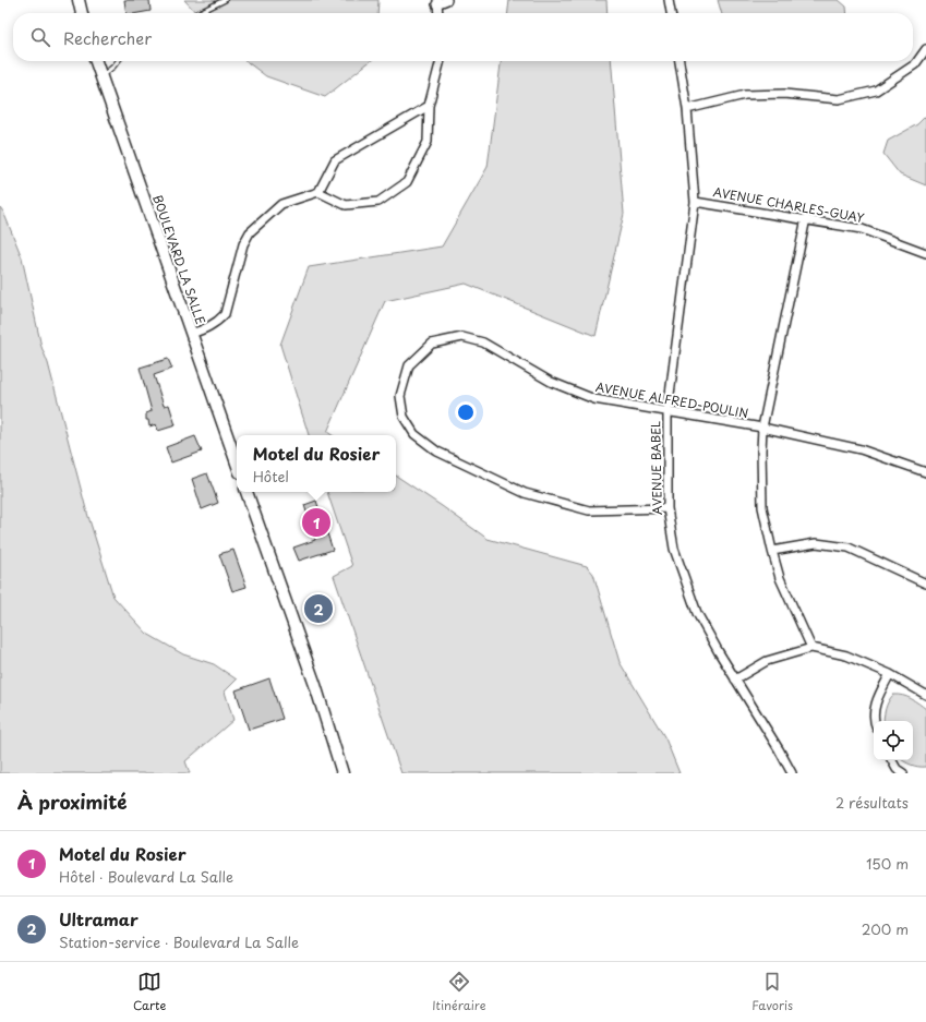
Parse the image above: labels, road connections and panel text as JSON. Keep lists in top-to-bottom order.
{
  "streets": {
    "street": [
      "AVENUE CHARLES-GUAY",
      "BOULEVARD LA SALLE",
      "AVENUE ALFRED-POULIN",
      "AVENUE BABEL"
    ]
  },
  "crossings": [
    ["AVENUE CHARLES-GUAY", "AVENUE BABEL"],
    ["AVENUE ALFRED-POULIN", "AVENUE BABEL"]
  ],
  "page": {
    "search": "Rechercher",
    "popup": ["Motel du Rosier", "Hôtel"],
    "pins": ["1", "2"],
    "heading": ["À proximité", "2 résultats"],
    "list": [
      {
        "mark": "1",
        "name": "Motel du Rosier",
        "note": "Hôtel · Boulevard La Salle",
        "value": "150 m"
      },
      {
        "mark": "2",
        "name": "Ultramar",
        "note": "Station-service · Boulevard La Salle",
        "value": "200 m"
      }
    ],
    "nav": ["Carte", "Itinéraire", "Favoris"]
  }
}
